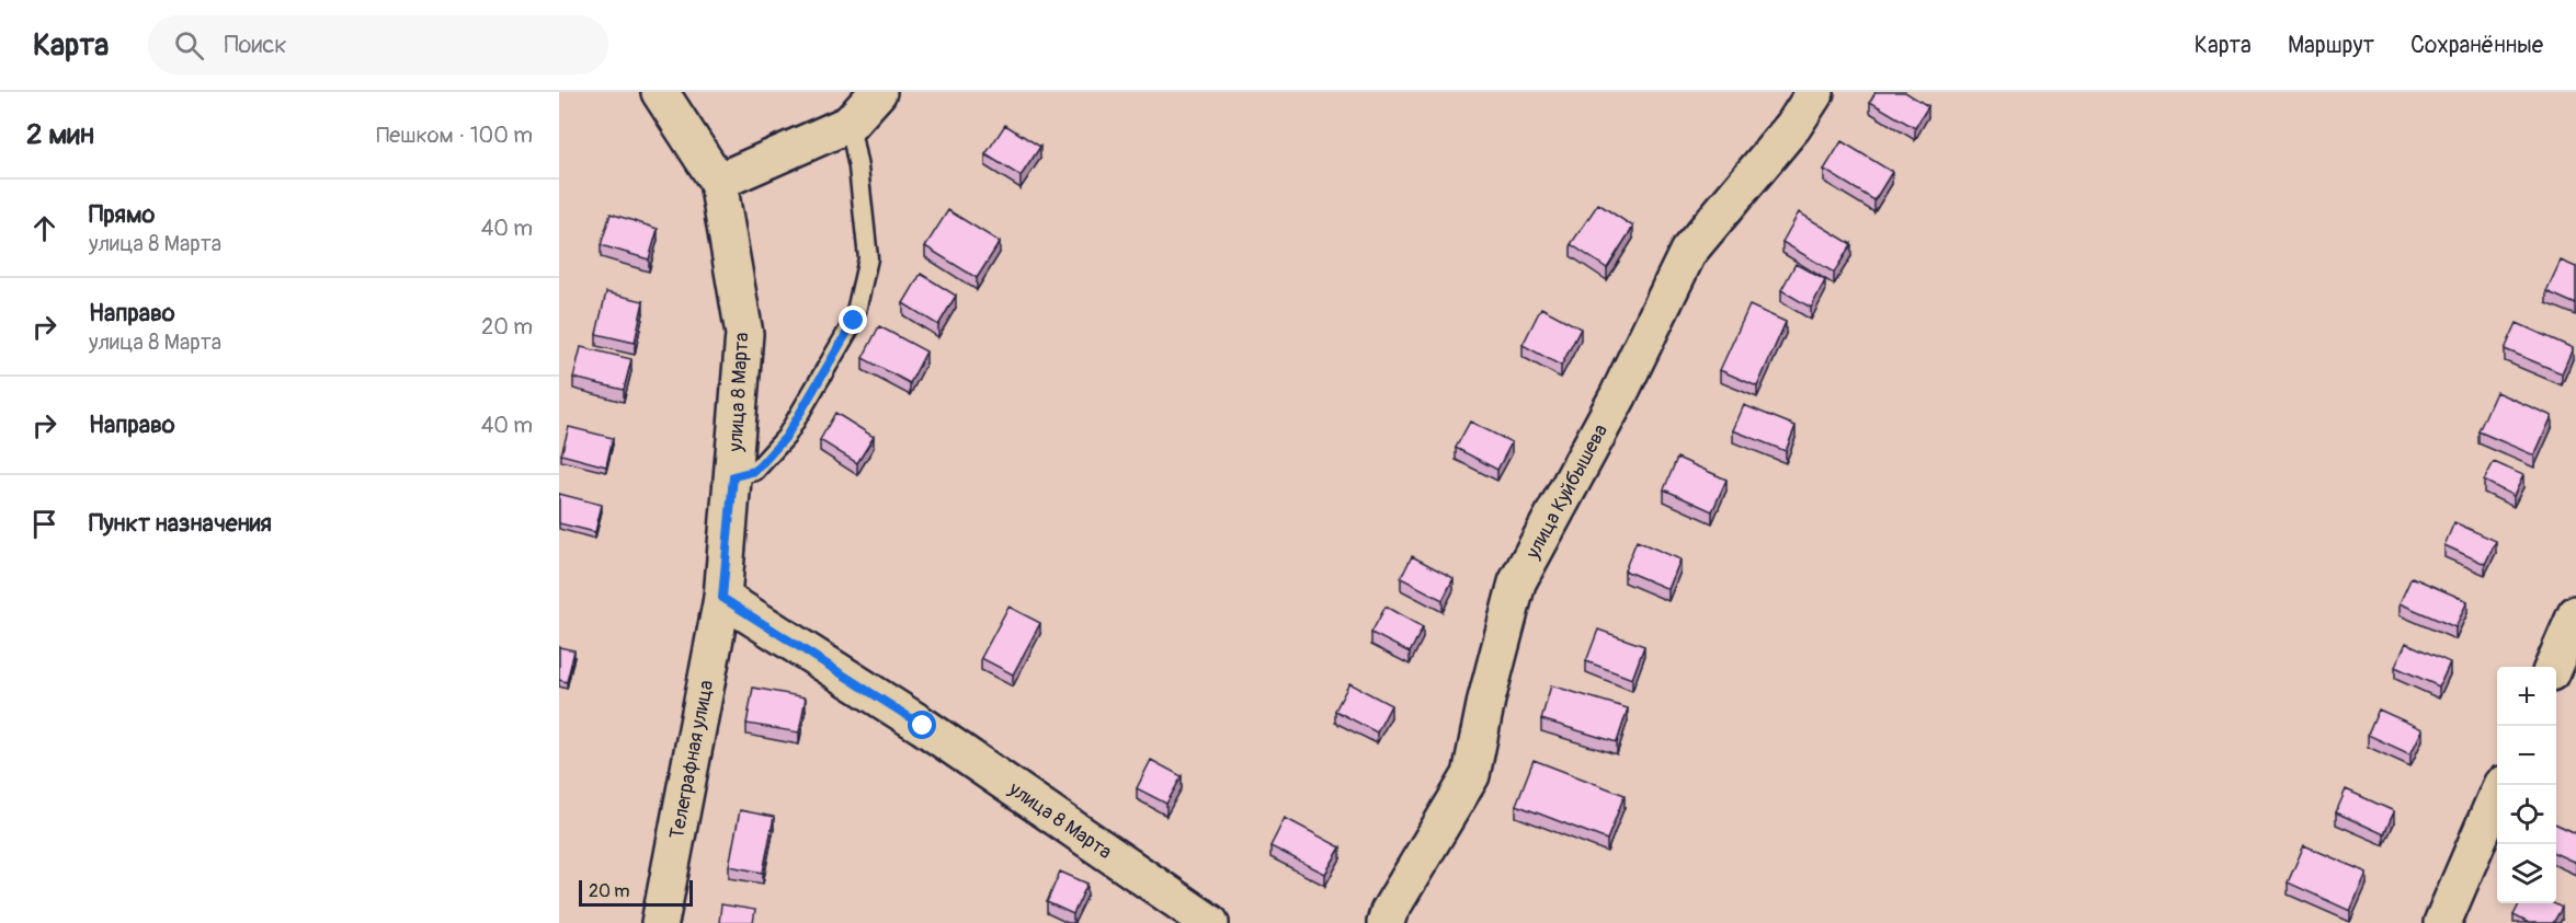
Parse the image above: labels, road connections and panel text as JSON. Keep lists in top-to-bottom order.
{
  "streets": {
    "street": ["улица 8 Марта", "улица Куйбышева", "Телеграфная улица"]
  },
  "crossings": [
    ["улица 8 Марта", "Телеграфная улица"]
  ],
  "scale_bar": "20 m",
  "page": {
    "header": "Карта",
    "search": "Поиск",
    "nav": ["Карта", "Маршрут", "Сохранённые"],
    "heading": ["2 мин", "Пешком · 100 m"],
    "list": [
      ["Прямо", "улица 8 Марта", "40 m"],
      ["Направо", "улица 8 Марта", "20 m"],
      ["Направо", "40 m"],
      "Пункт назначения"
    ],
    "map_buttons": ["+", "−"],
    "scale": "20 m"
  }
}
